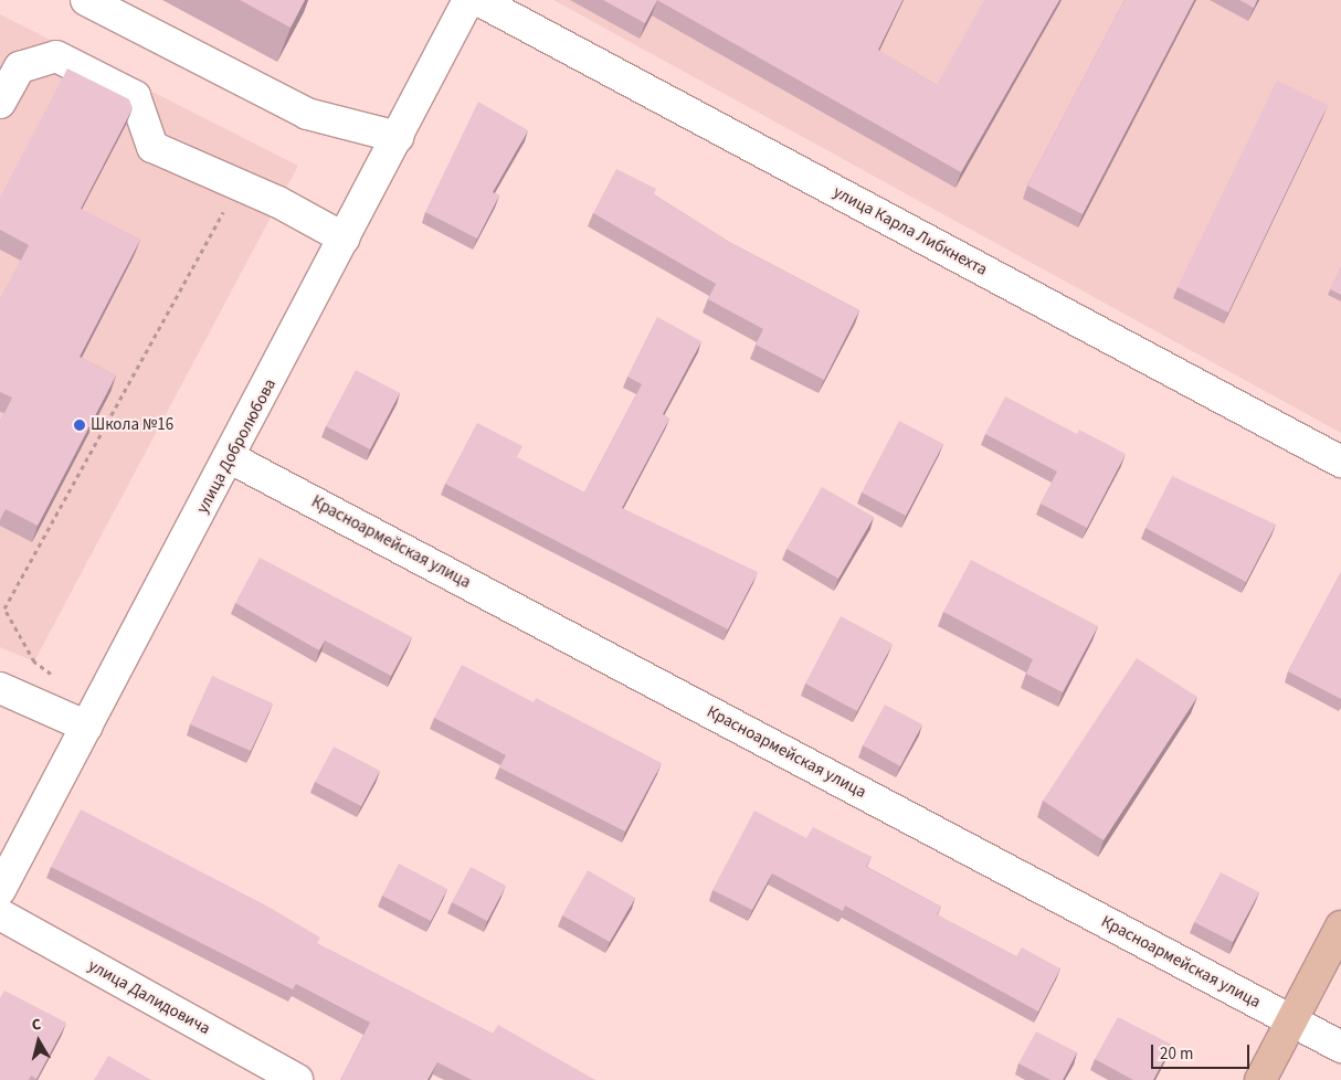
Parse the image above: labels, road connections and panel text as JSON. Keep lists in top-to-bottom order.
{
  "streets": {
    "street": [
      "улица Карла Либкнехта",
      "улица Добролюбова",
      "Красноармейская улица",
      "улица Далидовича"
    ]
  },
  "crossings": [
    ["улица Добролюбова", "Красноармейская улица"]
  ],
  "places": ["Школа №16"],
  "scale_bar": "20 m",
  "north": "top"
}
